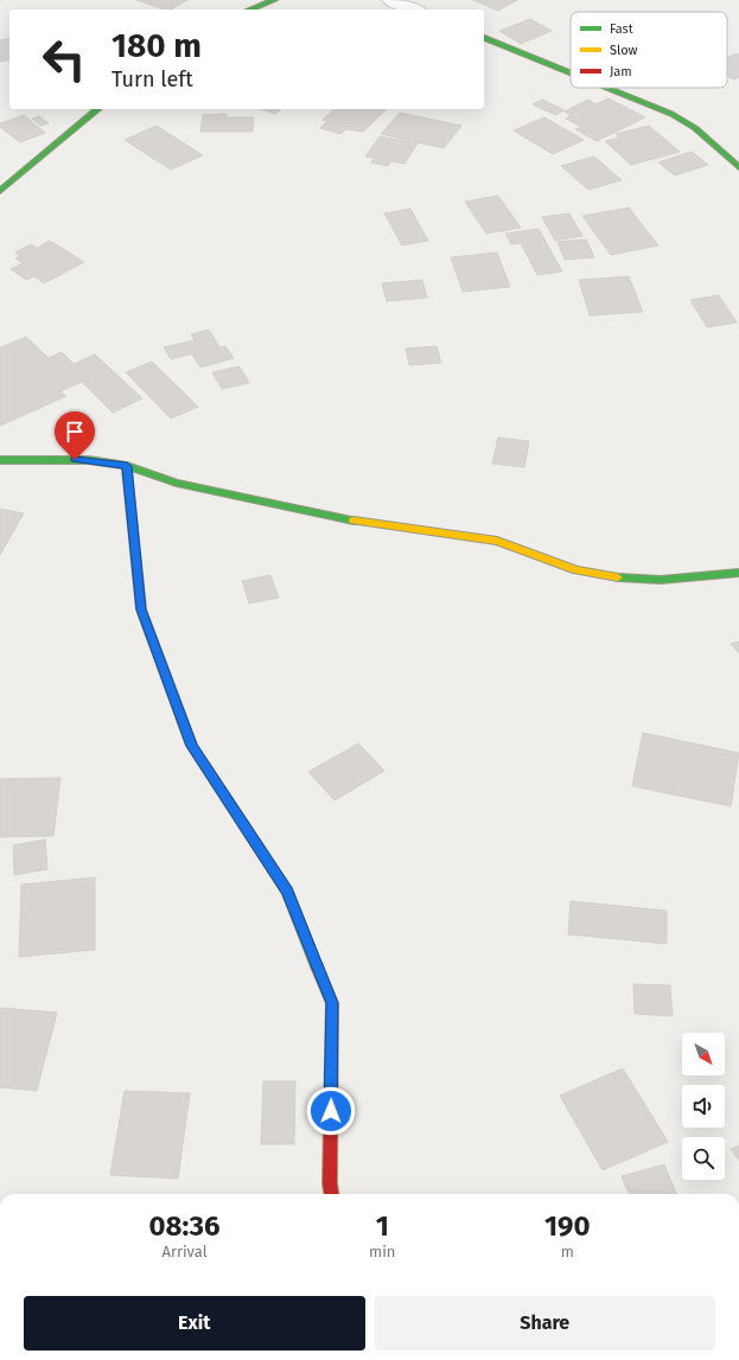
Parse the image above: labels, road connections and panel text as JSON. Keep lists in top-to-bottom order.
{
  "legend": ["Fast", "Slow", "Jam"],
  "north": "bottom right",
  "page": {
    "turn": ["180 m", "Turn left"],
    "eta": [
      "08:36",
      "Arrival",
      "1",
      "min",
      "190",
      "m"
    ],
    "buttons": ["Exit", "Share"]
  }
}
